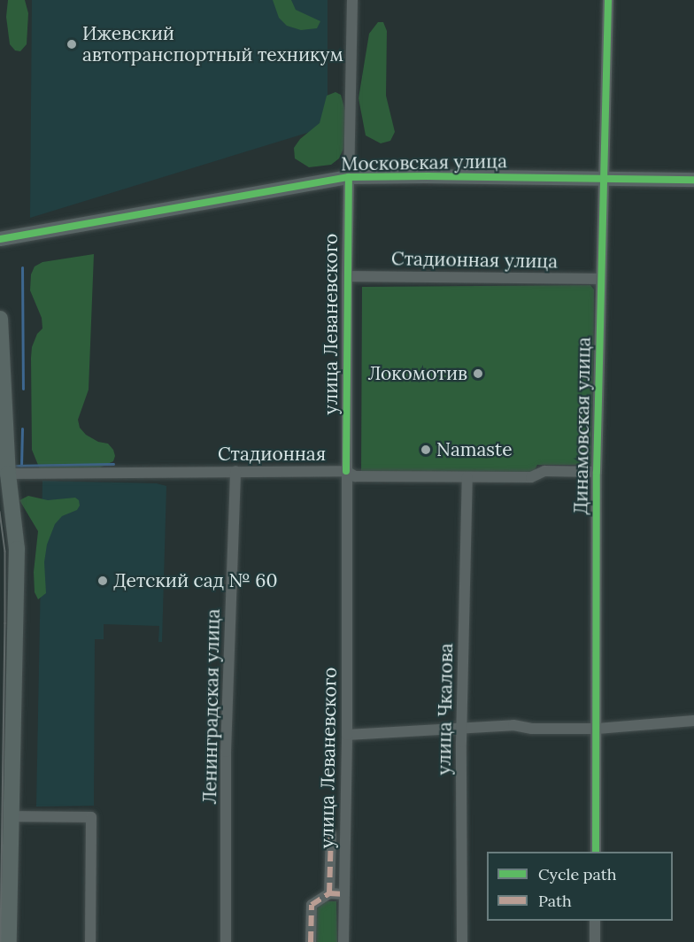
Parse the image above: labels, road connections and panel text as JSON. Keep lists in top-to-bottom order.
{
  "streets": {
    "street": [
      "Московская улица",
      "Стадионная улица",
      "улица Леваневского",
      "Динамовская улица",
      "Стадионная",
      "Ленинградская улица",
      "улица Чкалова"
    ]
  },
  "crossings": [
    ["Московская улица", "улица Леваневского"],
    ["Московская улица", "Динамовская улица"],
    ["Стадионная улица", "улица Леваневского"],
    ["Стадионная улица", "Динамовская улица"],
    ["улица Леваневского", "Стадионная"],
    ["Динамовская улица", "Стадионная"],
    ["Стадионная", "Ленинградская улица"],
    ["Стадионная", "улица Чкалова"]
  ],
  "places": [
    "Ижевский автотранспортный техникум",
    "Локомотив",
    "Namaste",
    "Детский сад № 60"
  ],
  "legend": ["Cycle path", "Path"]
}
